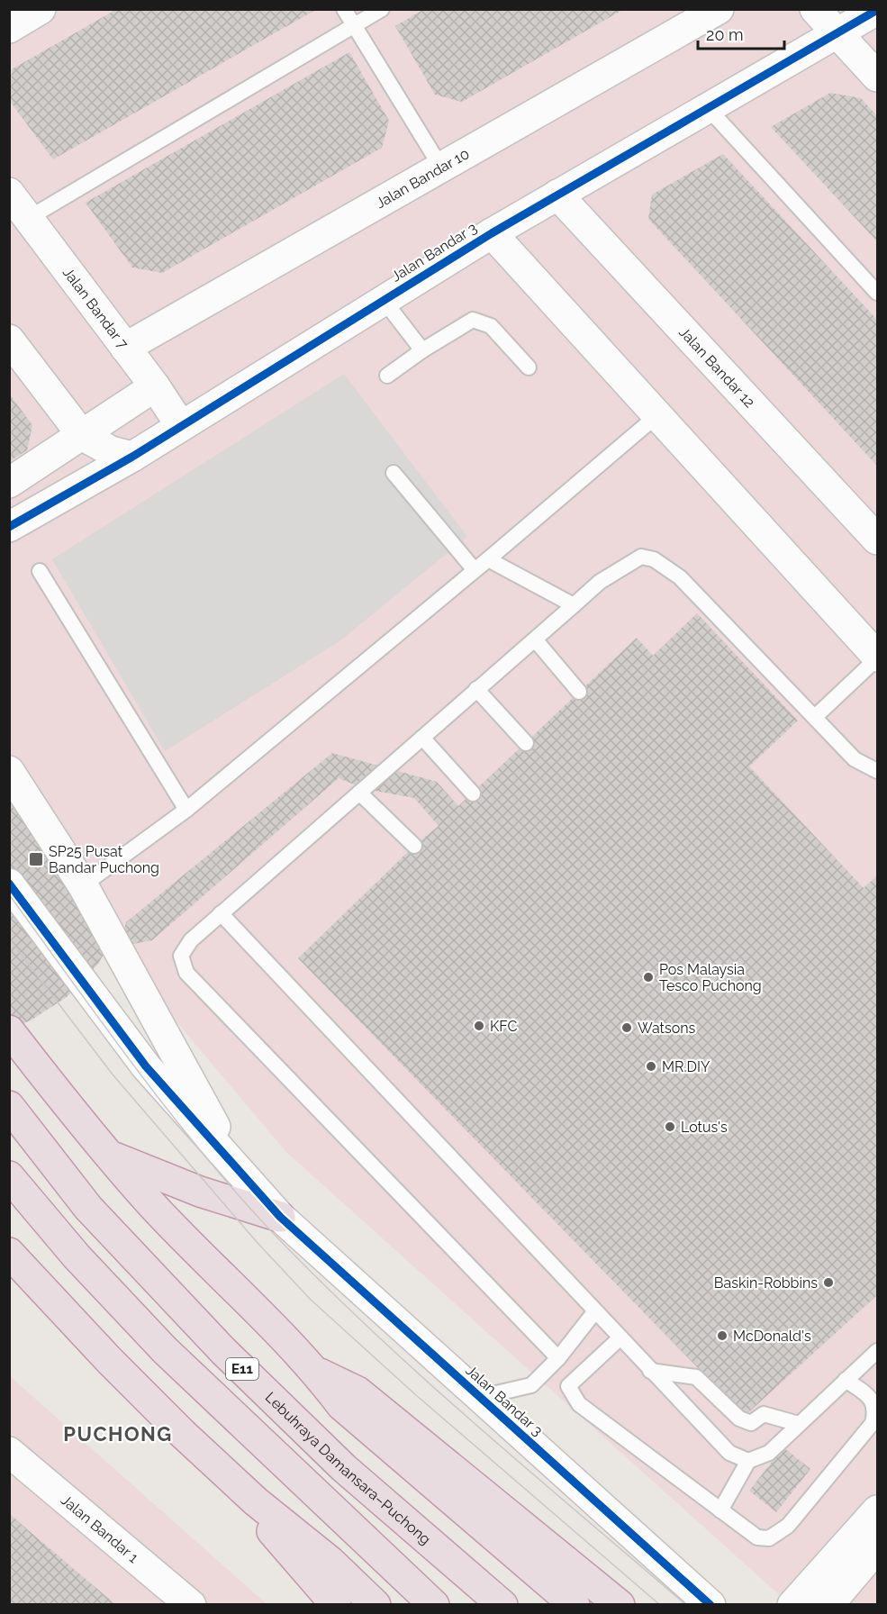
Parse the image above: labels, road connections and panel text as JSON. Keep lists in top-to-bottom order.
{
  "streets": {
    "highway": ["E11", "Lebuhraya Damansara–Puchong"],
    "street": [
      "Jalan Bandar 10",
      "Jalan Bandar 3",
      "Jalan Bandar 7",
      "Jalan Bandar 12",
      "Jalan Bandar 1"
    ]
  },
  "crossings": [
    ["Jalan Bandar 10", "Jalan Bandar 7"],
    ["Jalan Bandar 3", "Jalan Bandar 7"],
    ["Jalan Bandar 3", "Jalan Bandar 12"]
  ],
  "districts": ["PUCHONG"],
  "places": {
    "transit": ["SP25 Pusat Bandar Puchong"],
    "other": [
      "Pos Malaysia Tesco Puchong",
      "KFC",
      "Watsons",
      "MR.DIY",
      "Lotus's",
      "Baskin-Robbins",
      "McDonald's"
    ]
  },
  "scale_bar": "20 m"
}
